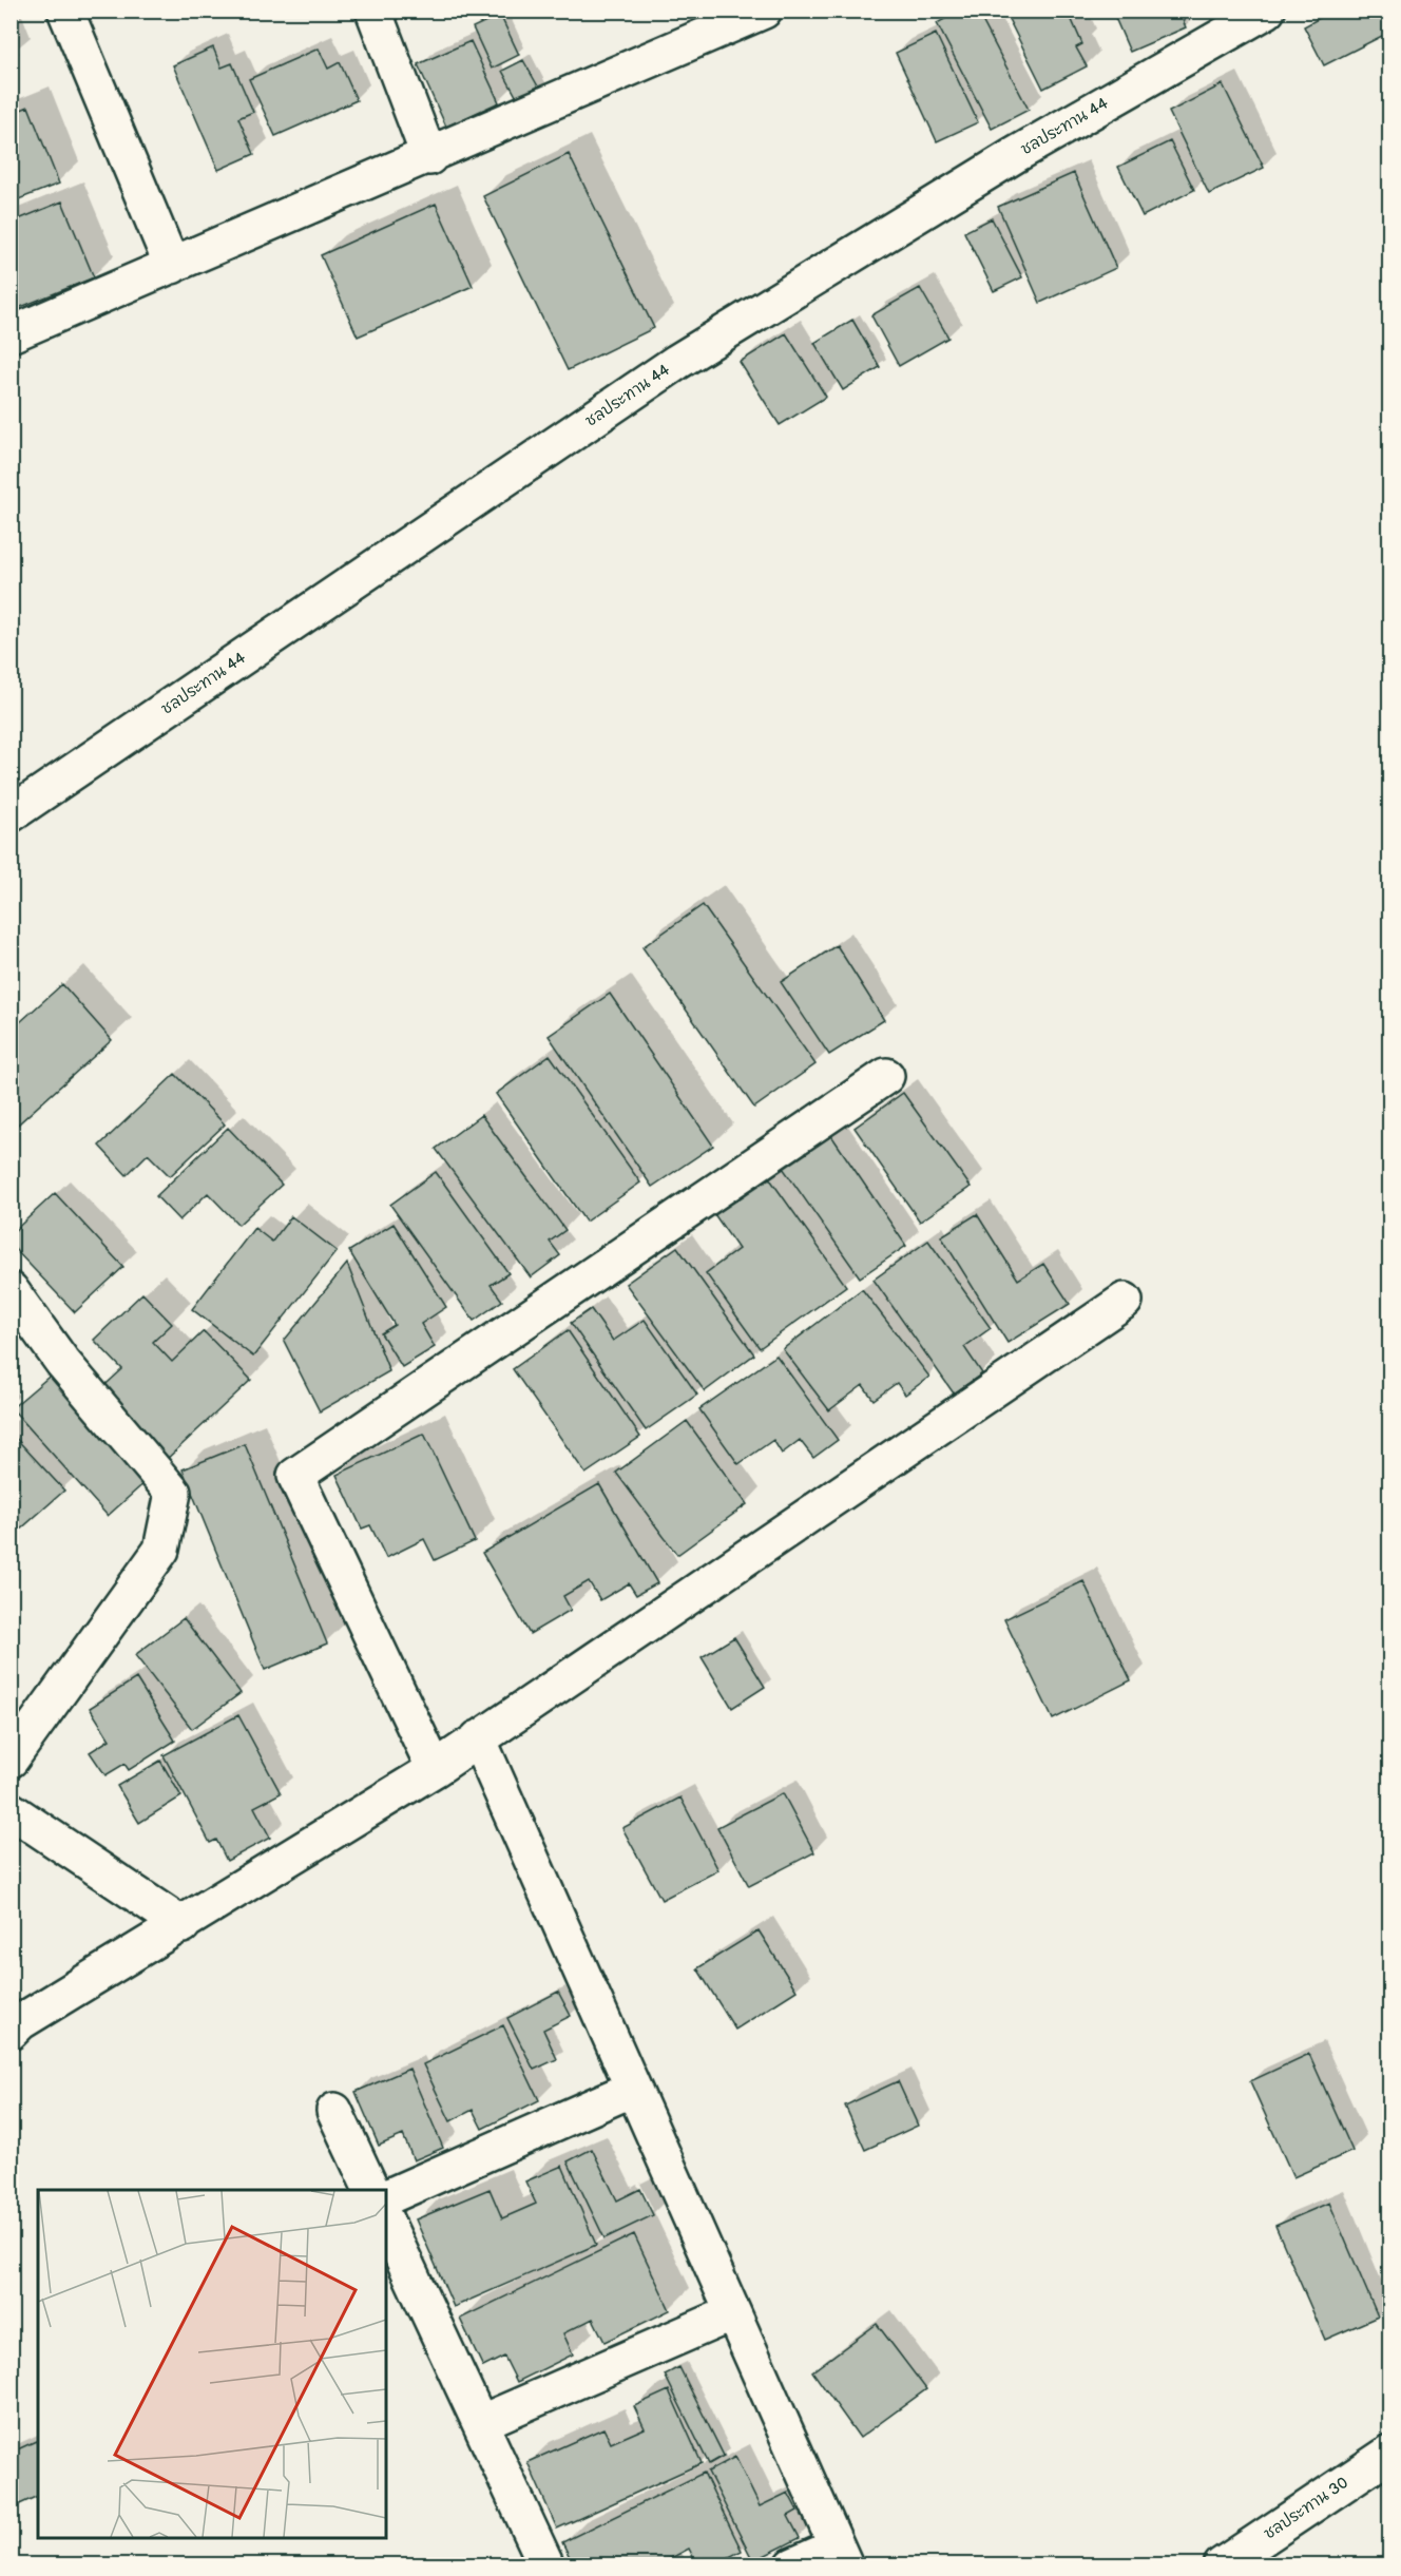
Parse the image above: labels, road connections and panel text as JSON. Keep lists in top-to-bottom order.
{
  "streets": {
    "street": ["ชลประทาน 44", "ชลประทาน 30"]
  }
}
